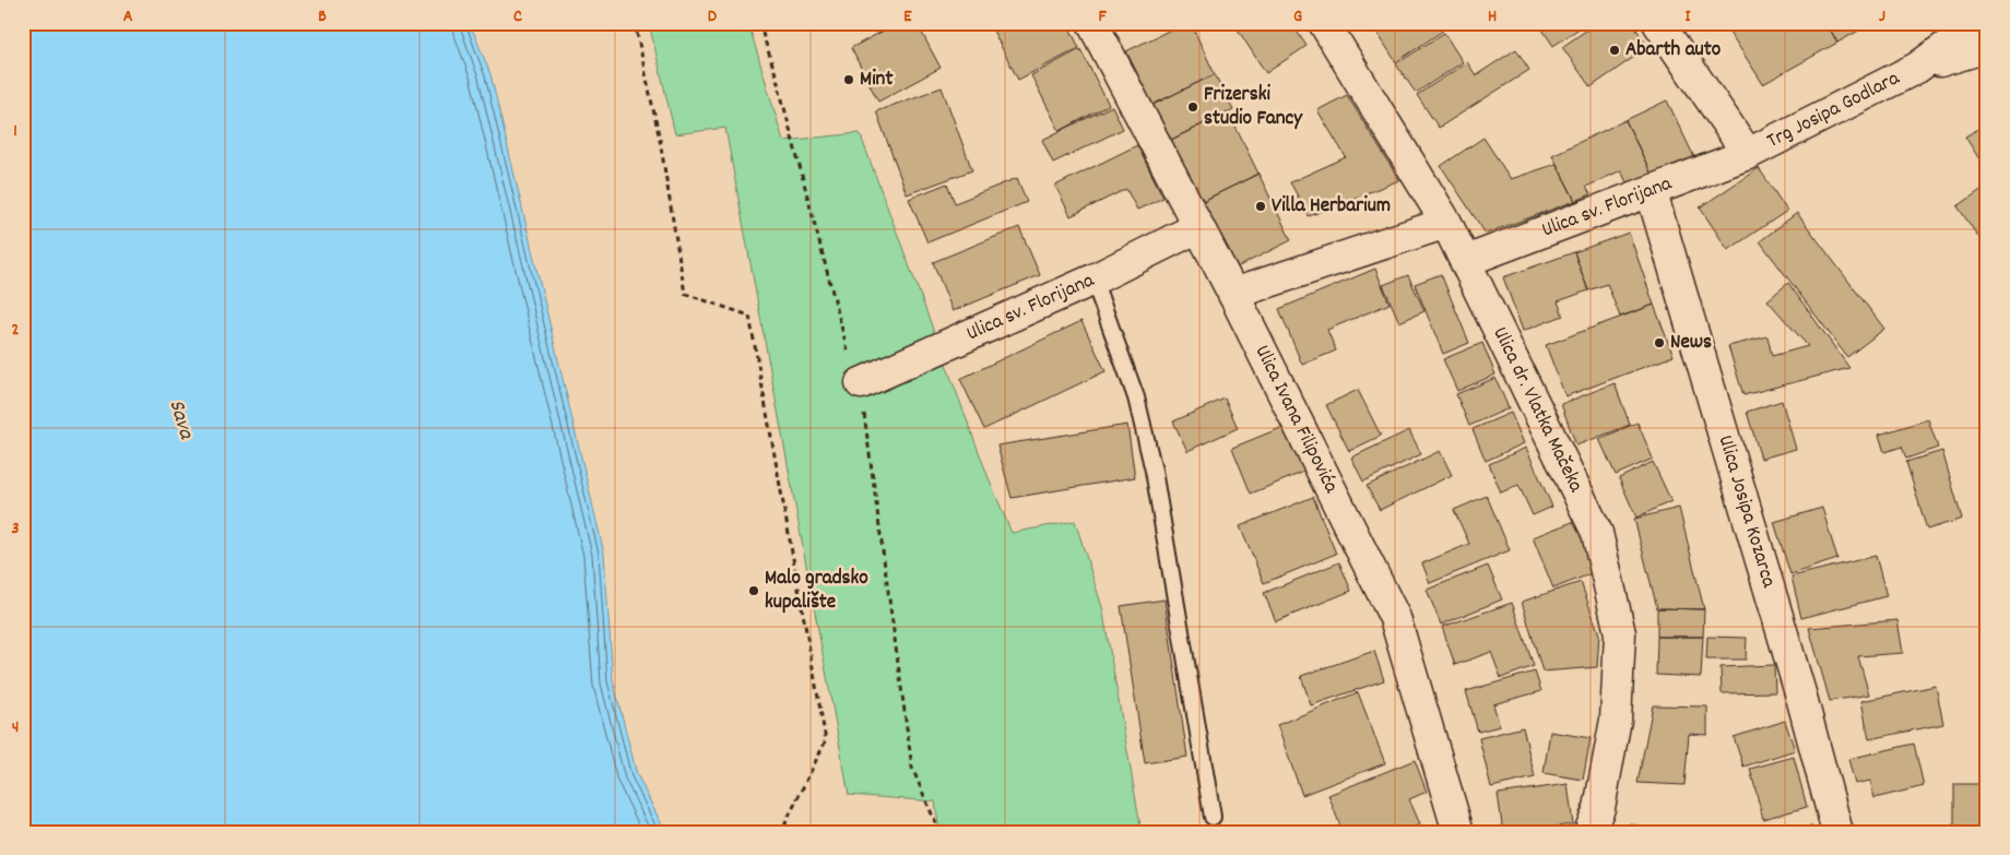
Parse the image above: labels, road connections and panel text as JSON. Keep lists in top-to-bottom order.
{
  "streets": {
    "street": [
      "Trg Josipa Godlara",
      "Ulica sv. Florijana",
      "Ulica dr. Vlatka Mačeka",
      "Ulica Ivana Filipovića",
      "Ulica Josipa Kozarca"
    ]
  },
  "crossings": [
    ["Trg Josipa Godlara", "Ulica sv. Florijana"],
    ["Ulica sv. Florijana", "Ulica dr. Vlatka Mačeka"],
    ["Ulica sv. Florijana", "Ulica Ivana Filipovića"],
    ["Ulica sv. Florijana", "Ulica Josipa Kozarca"]
  ],
  "water": ["Sava"],
  "places": [
    "Abarth auto",
    "Mint",
    "Frizerski studio Fancy",
    "Villa Herbarium",
    "News",
    "Malo gradsko kupalište"
  ],
  "grid": {
    "columns": [
      "A",
      "B",
      "C",
      "D",
      "E",
      "F",
      "G",
      "H",
      "I",
      "J"
    ],
    "rows": [
      "1",
      "2",
      "3",
      "4"
    ]
  }
}
